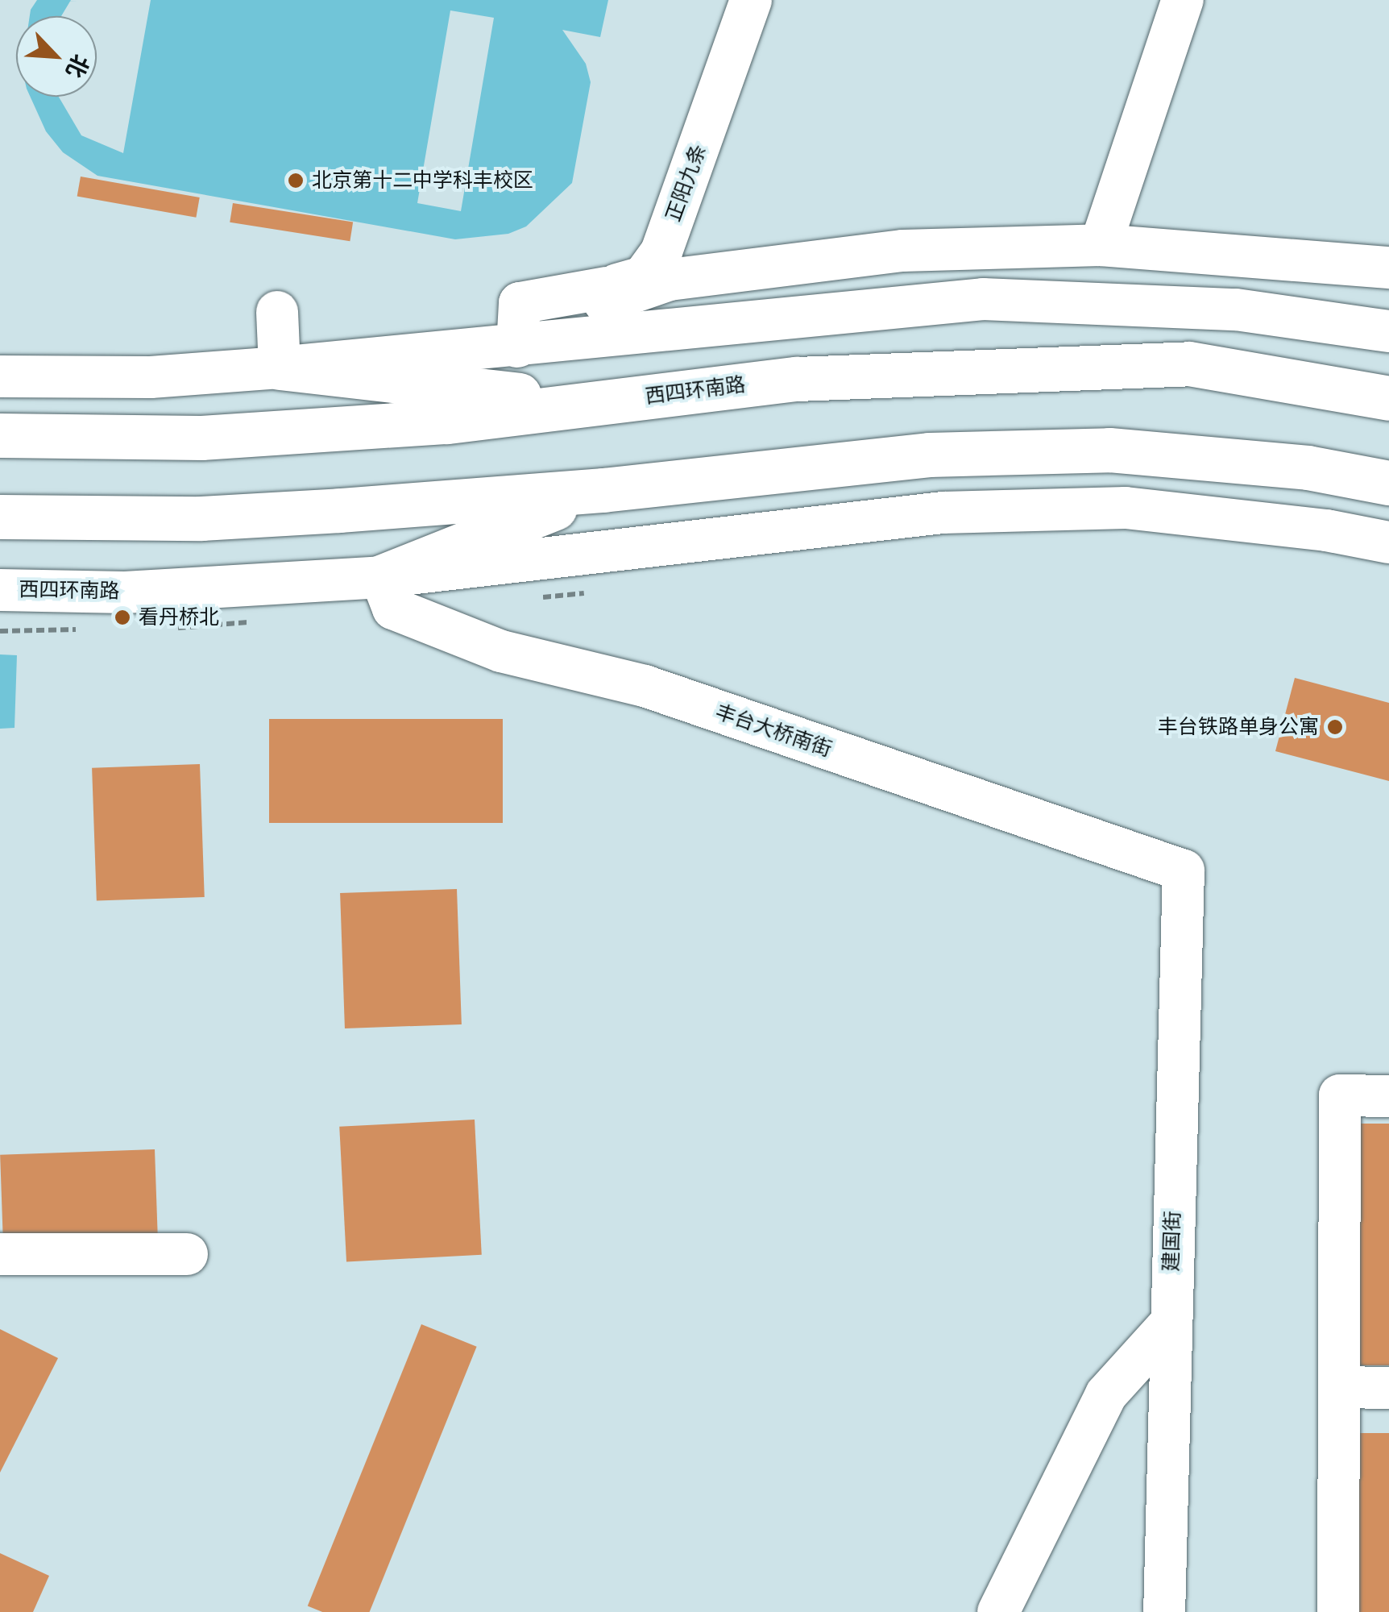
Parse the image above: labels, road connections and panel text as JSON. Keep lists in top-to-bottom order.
{
  "streets": {
    "highway": ["西四环南路"],
    "street": ["正阳九条", "丰台大桥南街", "建国街"]
  },
  "crossings": [
    ["西四环南路", "丰台大桥南街"],
    ["丰台大桥南街", "建国街"]
  ],
  "places": ["北京第十二中学科丰校区", "看丹桥北", "丰台铁路单身公寓"],
  "north": "bottom right"
}
